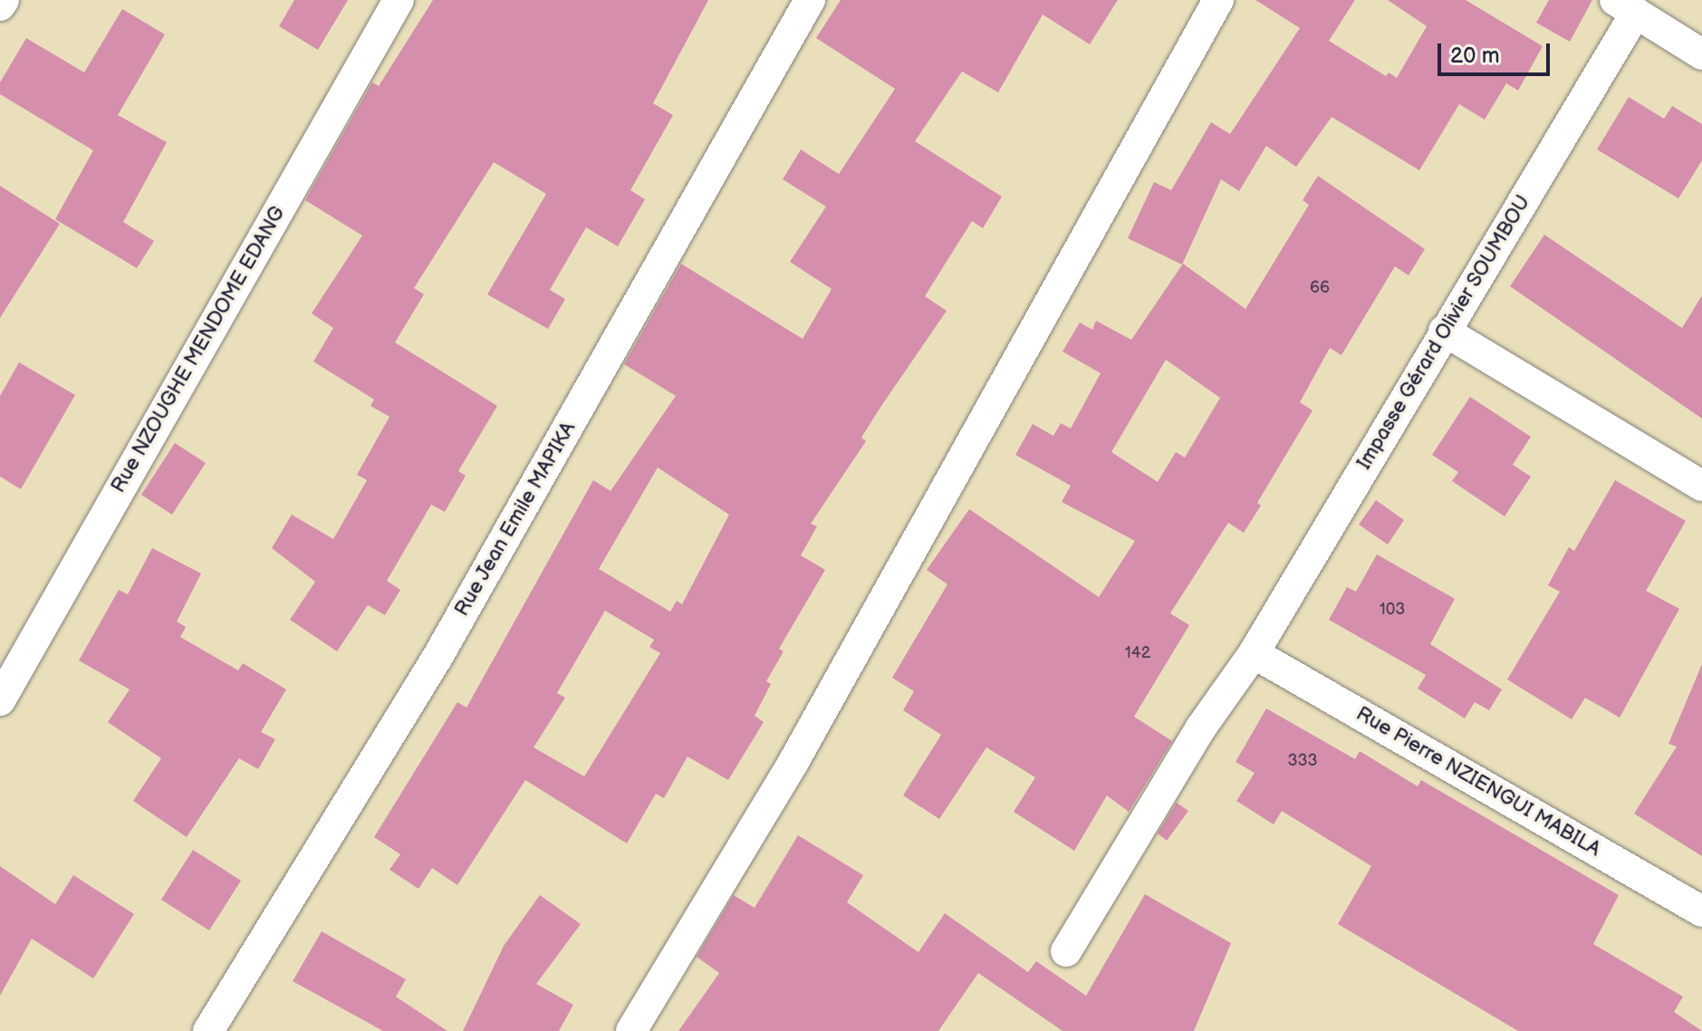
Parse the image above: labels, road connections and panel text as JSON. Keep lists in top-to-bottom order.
{
  "streets": {
    "street": [
      "Impasse Gérard Olivier SOUMBOU",
      "Rue NZOUGHE MENDOME EDANG",
      "Rue Jean Emile MAPIKA",
      "Rue Pierre NZIENGUI MABILA"
    ]
  },
  "crossings": [
    ["Impasse Gérard Olivier SOUMBOU", "Rue Pierre NZIENGUI MABILA"]
  ],
  "house_numbers": [
    "66",
    "103",
    "142",
    "333"
  ],
  "scale_bar": "20 m"
}
